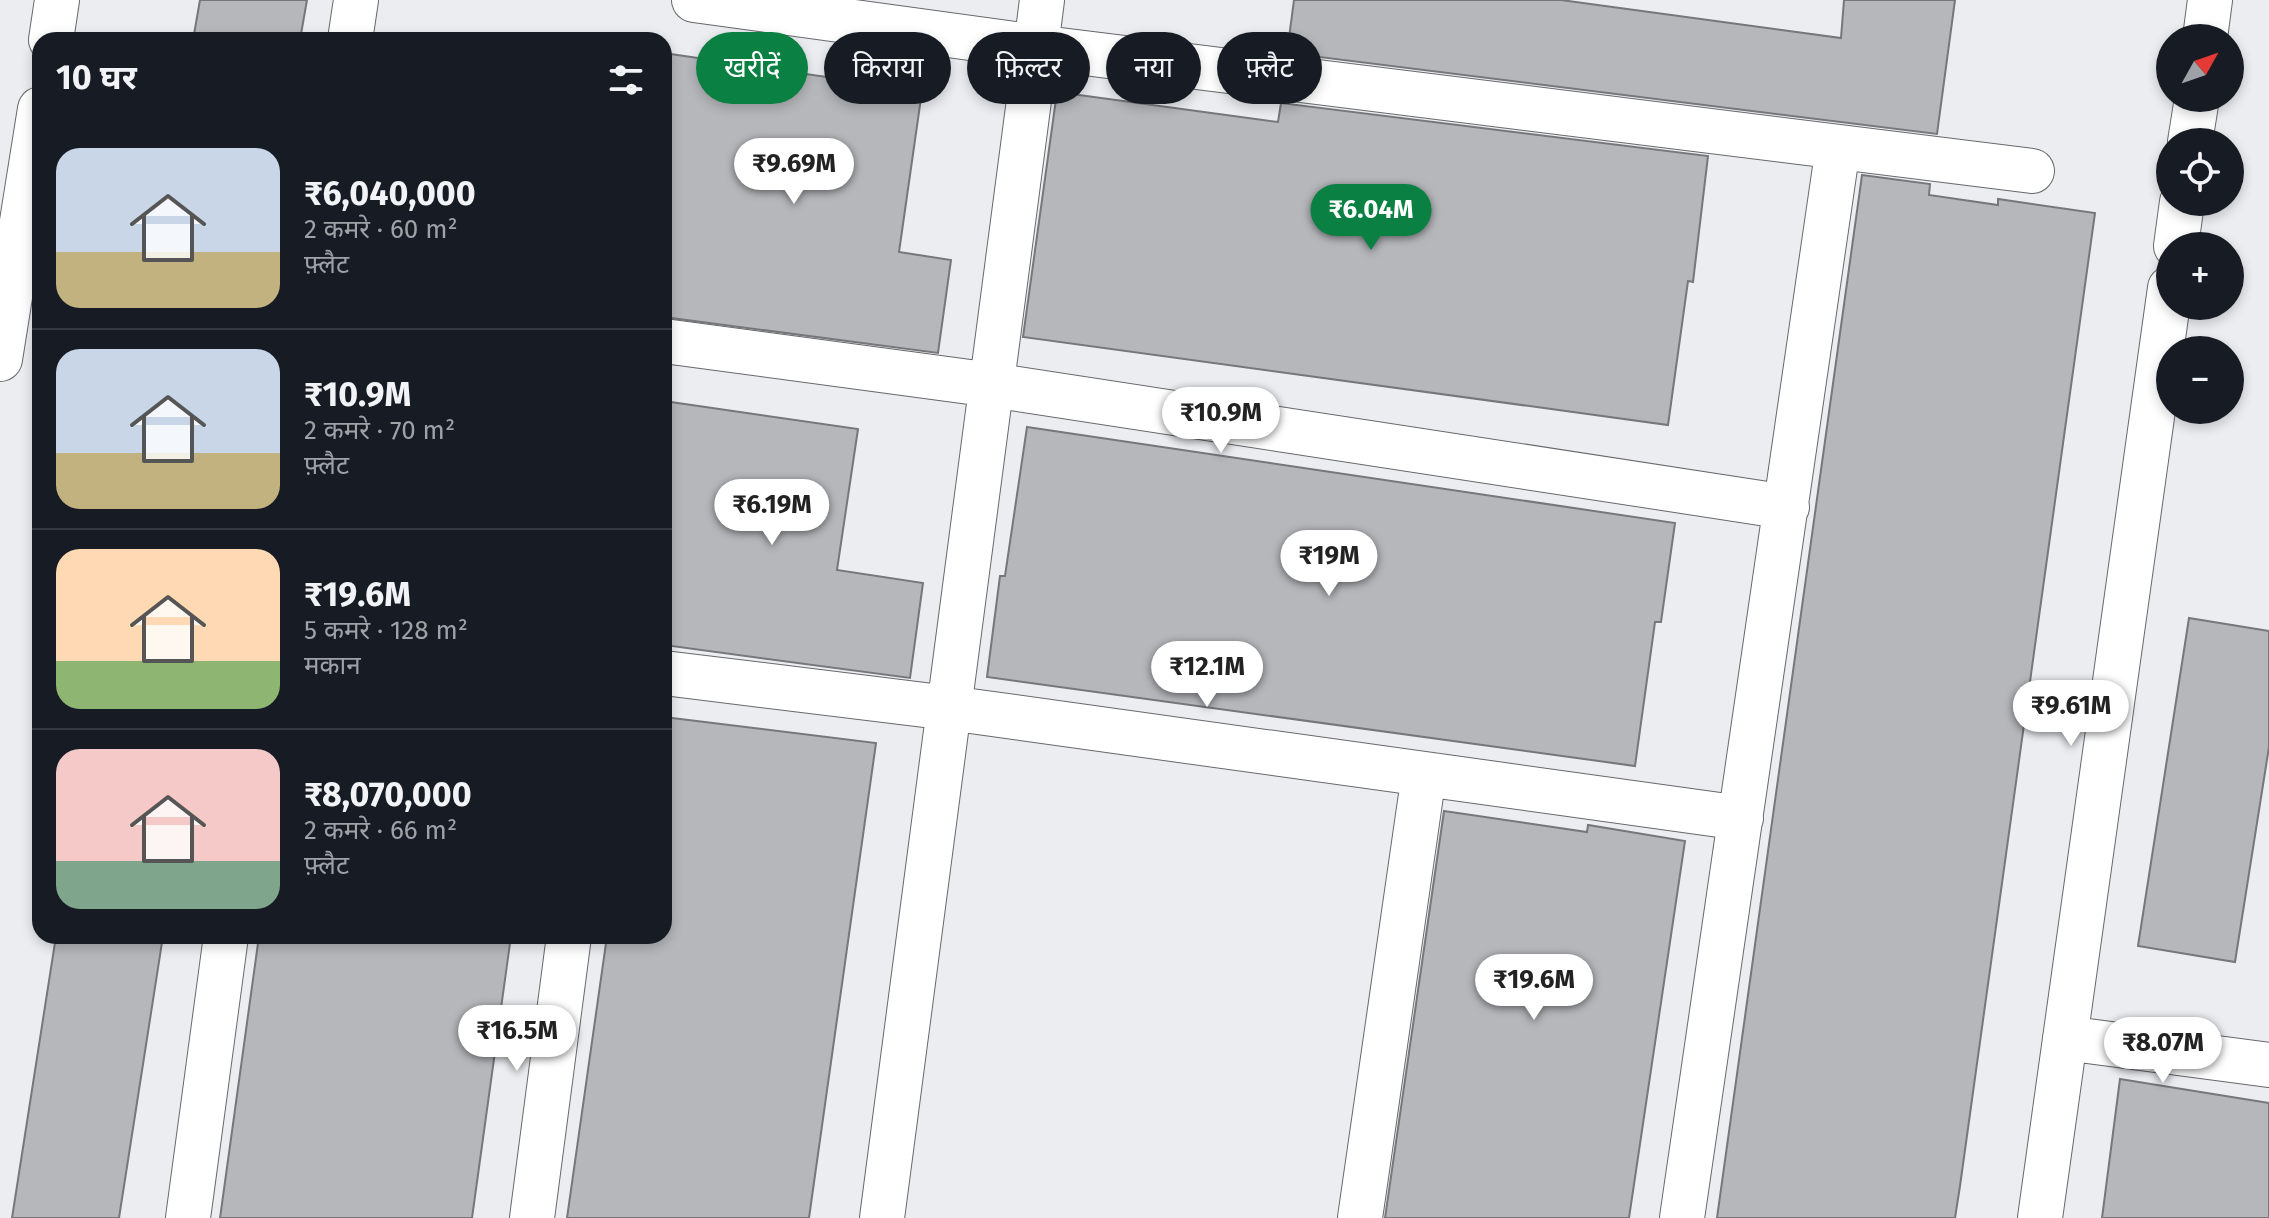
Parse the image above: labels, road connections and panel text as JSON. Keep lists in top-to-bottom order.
{
  "north": "top right",
  "page": {
    "map_buttons": ["+", "−"],
    "chip": [
      "खरीदें",
      "किराया",
      "फ़िल्टर",
      "नया",
      "फ़्लैट"
    ],
    "heading": "10 घर",
    "list": [
      {
        "name": "₹6,040,000",
        "note": "2 कमरे · 60 m² · फ़्लैट"
      },
      {
        "name": "₹10.9M",
        "note": "2 कमरे · 70 m² · फ़्लैट"
      },
      {
        "name": "₹19.6M",
        "note": "5 कमरे · 128 m² · मकान"
      },
      {
        "name": "₹8,070,000",
        "note": "2 कमरे · 66 m² · फ़्लैट"
      }
    ],
    "price": [
      "₹9.69M",
      "₹6.04M",
      "₹10.9M",
      "₹6.19M",
      "₹19M",
      "₹12.1M",
      "₹9.61M",
      "₹19.6M",
      "₹16.5M",
      "₹8.07M"
    ]
  }
}
